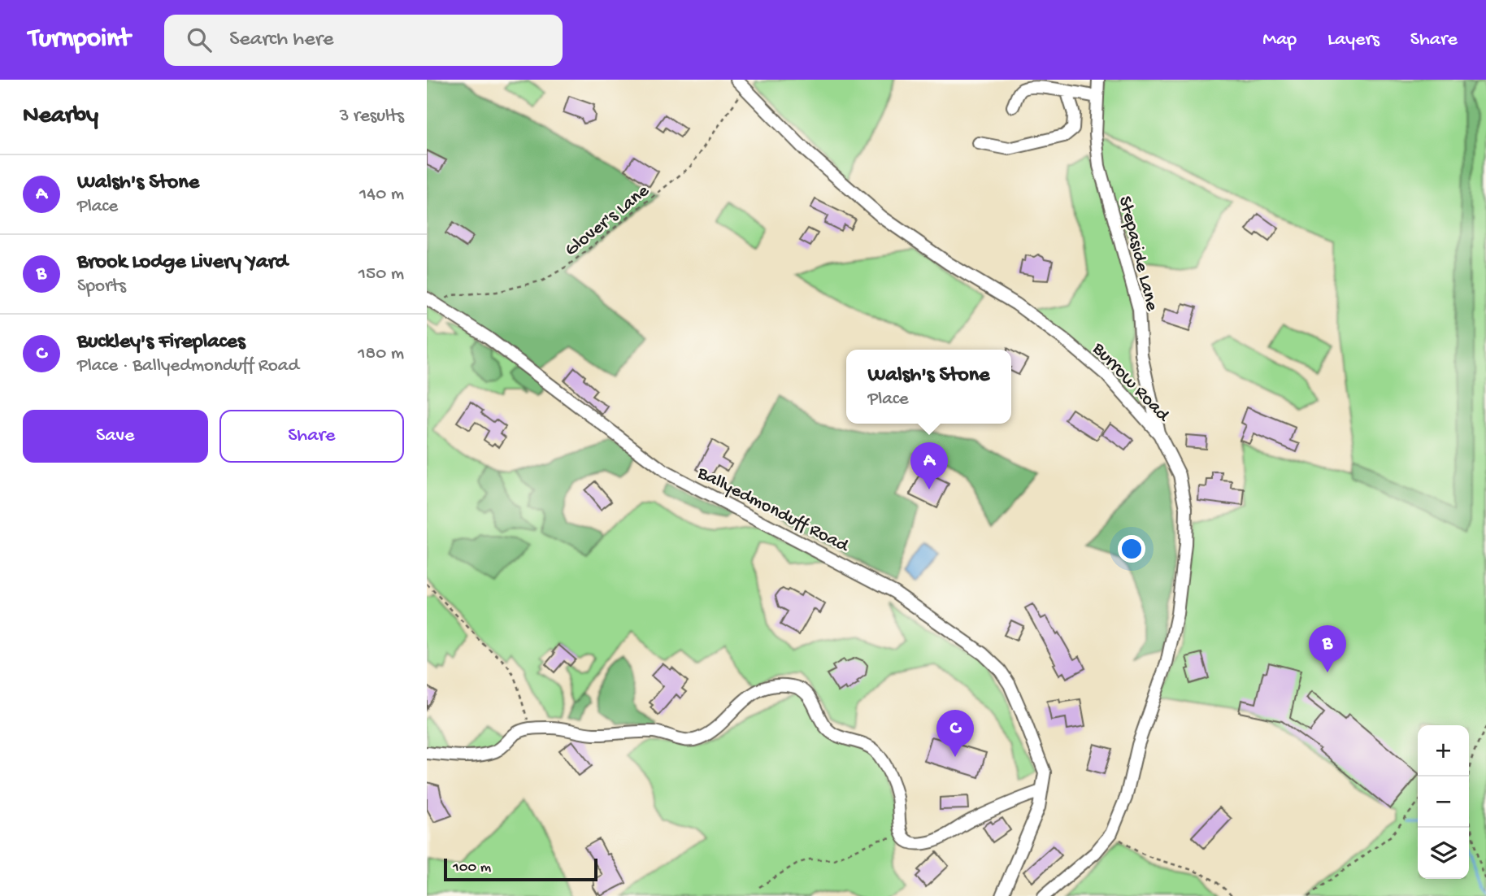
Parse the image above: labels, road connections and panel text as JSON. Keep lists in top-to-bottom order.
{
  "streets": {
    "street": ["Stepaside Lane", "Burrow Road", "Ballyedmonduff Road"],
    "path": ["Glover's Lane"]
  },
  "crossings": [
    ["Glover's Lane", "Burrow Road"],
    ["Stepaside Lane", "Burrow Road"]
  ],
  "scale_bar": "100 m",
  "page": {
    "header": "Turnpoint",
    "search": "Search here",
    "nav": ["Map", "Layers", "Share"],
    "heading": ["Nearby", "3 results"],
    "list": [
      {
        "mark": "A",
        "name": "Walsh's Stone",
        "note": "Place",
        "value": "140 m"
      },
      {
        "mark": "B",
        "name": "Brook Lodge Livery Yard",
        "note": "Sports",
        "value": "150 m"
      },
      {
        "mark": "C",
        "name": "Buckley's Fireplaces",
        "note": "Place · Ballyedmonduff Road",
        "value": "180 m"
      }
    ],
    "popup": ["Walsh's Stone", "Place"],
    "buttons": ["Save", "Share"],
    "pins": ["A", "B", "C"],
    "map_buttons": ["+", "−"],
    "scale": "100 m"
  }
}
